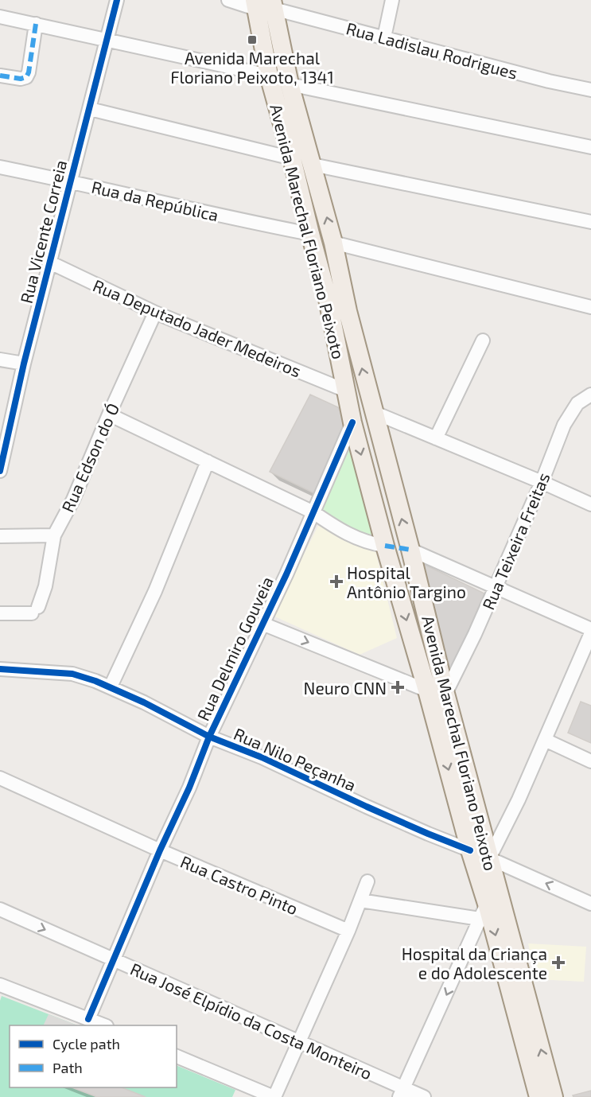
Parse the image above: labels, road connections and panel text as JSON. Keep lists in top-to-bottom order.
{
  "streets": {
    "main road": ["Avenida Marechal Floriano Peixoto", "Rua Nilo Peçanha"],
    "street": [
      "Rua Ladislau Rodrigues",
      "Rua da República",
      "Rua Vicente Correia",
      "Rua Deputado Jader Medeiros",
      "Rua Edson do Ó",
      "Rua Teixeira Freitas",
      "Rua Delmiro Gouveia",
      "Rua Castro Pinto",
      "Rua José Elpídio da Costa Monteiro"
    ]
  },
  "crossings": [
    ["Rua Ladislau Rodrigues", "Avenida Marechal Floriano Peixoto"],
    ["Rua da República", "Rua Vicente Correia"],
    ["Rua da República", "Avenida Marechal Floriano Peixoto"],
    ["Rua Vicente Correia", "Rua Deputado Jader Medeiros"],
    ["Avenida Marechal Floriano Peixoto", "Rua Deputado Jader Medeiros"],
    ["Avenida Marechal Floriano Peixoto", "Rua Teixeira Freitas"],
    ["Avenida Marechal Floriano Peixoto", "Rua Delmiro Gouveia"],
    ["Avenida Marechal Floriano Peixoto", "Rua Nilo Peçanha"],
    ["Rua Deputado Jader Medeiros", "Rua Edson do Ó"],
    ["Rua Delmiro Gouveia", "Rua Nilo Peçanha"],
    ["Rua Delmiro Gouveia", "Rua Castro Pinto"],
    ["Rua Delmiro Gouveia", "Rua José Elpídio da Costa Monteiro"]
  ],
  "places": {
    "transit": ["Avenida Marechal Floriano Peixoto, 1341"],
    "health": ["Hospital Antônio Targino", "Neuro CNN", "Hospital da Criança e do Adolescente"]
  },
  "legend": ["Cycle path", "Path"]
}
